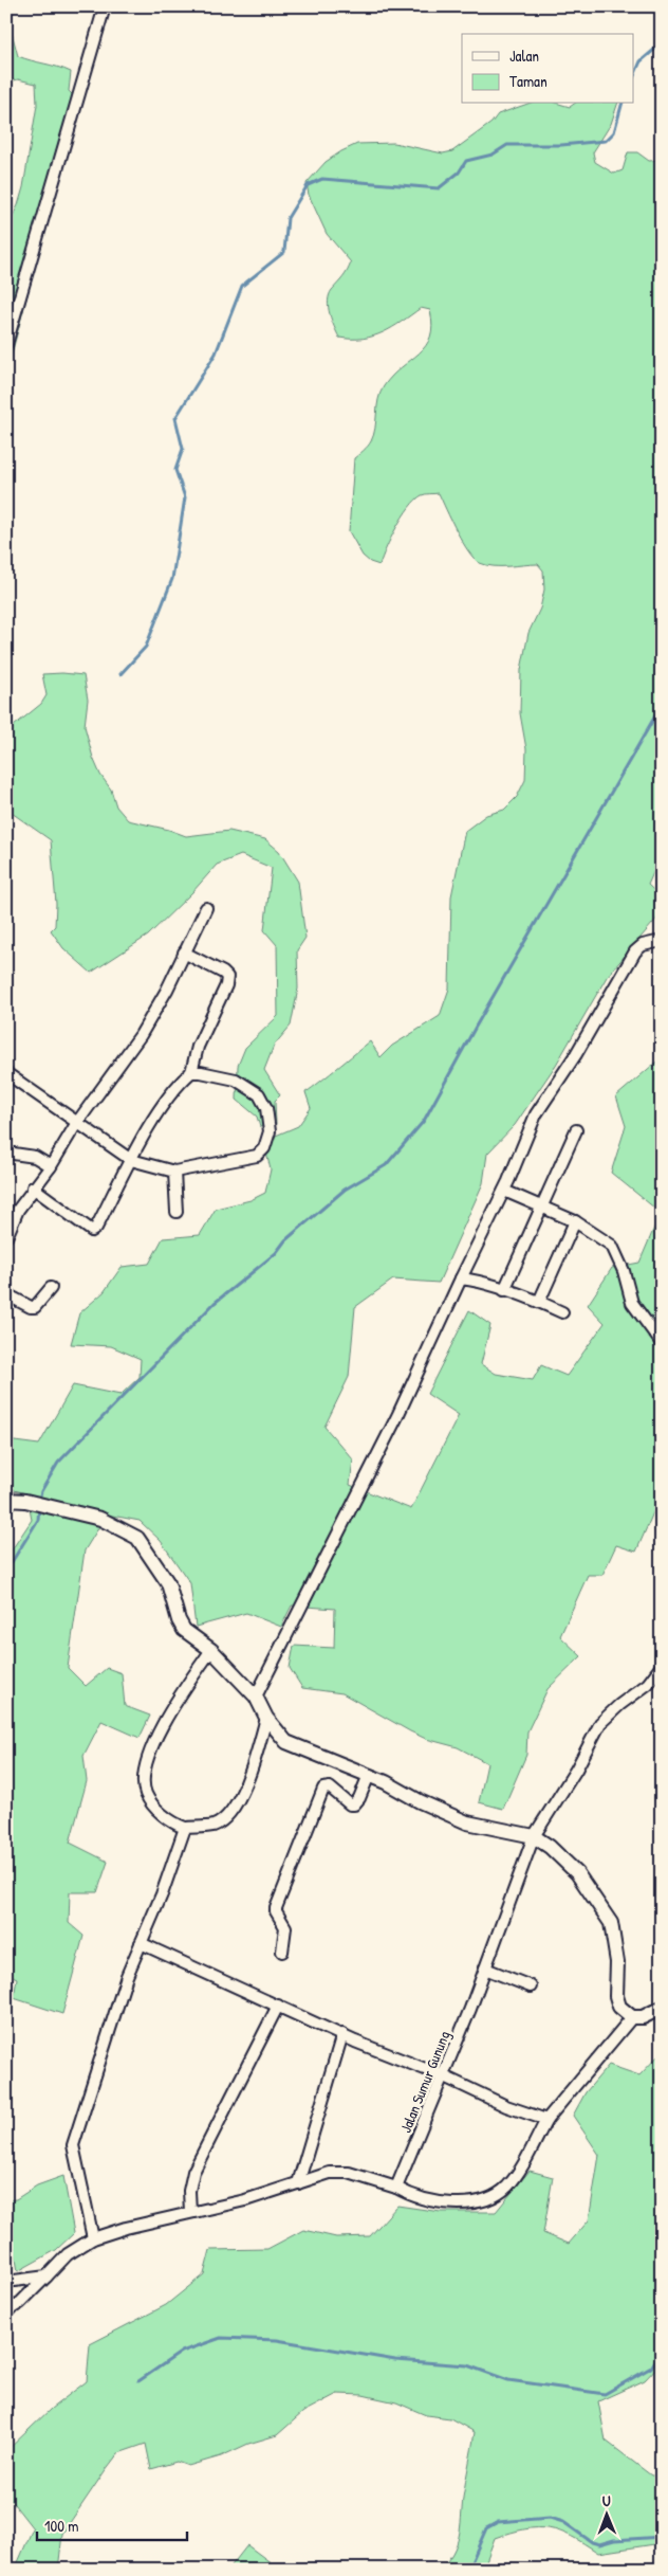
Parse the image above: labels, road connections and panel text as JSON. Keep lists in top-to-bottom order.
{
  "streets": {
    "street": ["Jalan Sumur Gunung"]
  },
  "legend": ["Jalan", "Taman"],
  "scale_bar": "100 m",
  "north": "top"
}
